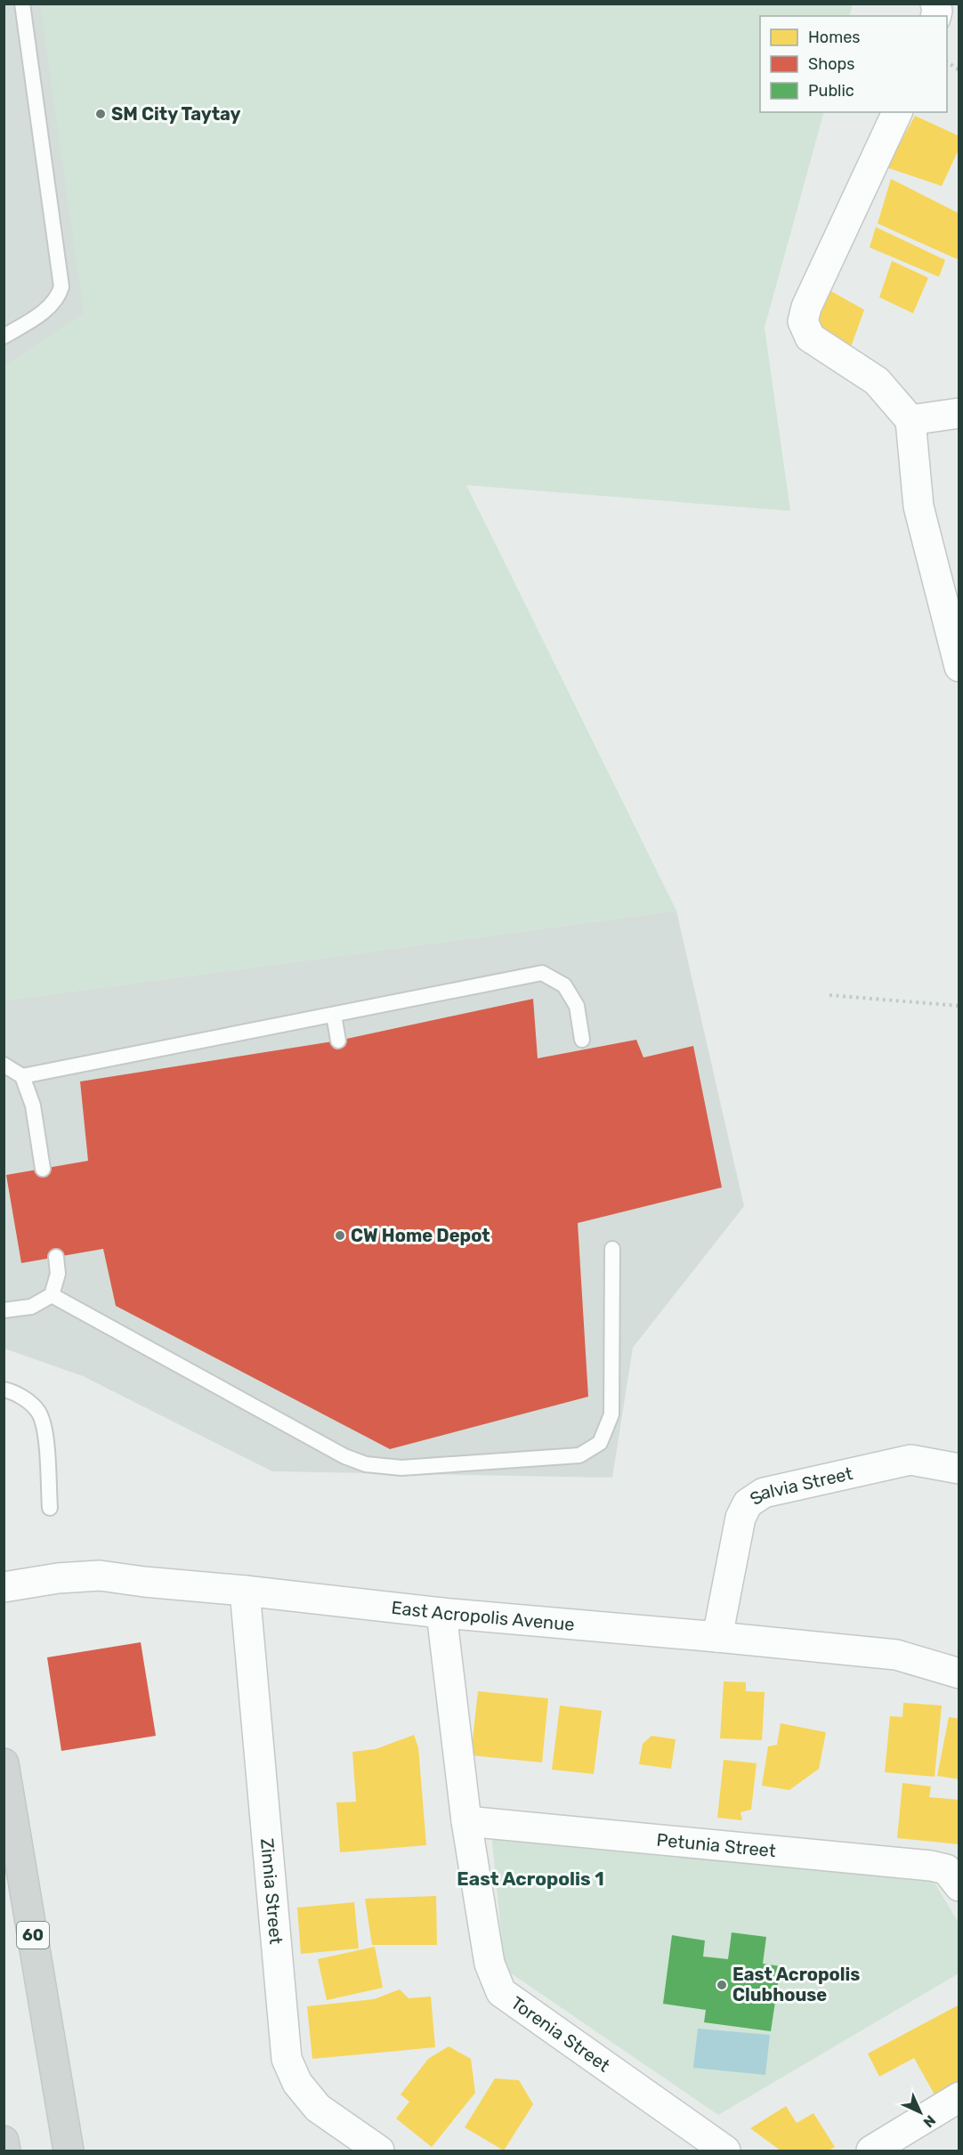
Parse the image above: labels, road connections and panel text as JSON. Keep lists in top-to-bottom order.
{
  "streets": {
    "main road": ["60"],
    "street": [
      "Salvia Street",
      "East Acropolis Avenue",
      "Petunia Street",
      "Zinnia Street",
      "Torenia Street"
    ]
  },
  "crossings": [
    ["Salvia Street", "East Acropolis Avenue"],
    ["East Acropolis Avenue", "Zinnia Street"],
    ["East Acropolis Avenue", "Torenia Street"],
    ["Petunia Street", "Torenia Street"]
  ],
  "districts": ["East Acropolis 1"],
  "places": ["SM City Taytay", "CW Home Depot", "East Acropolis Clubhouse"],
  "legend": ["Homes", "Shops", "Public"],
  "north": "bottom right"
}
